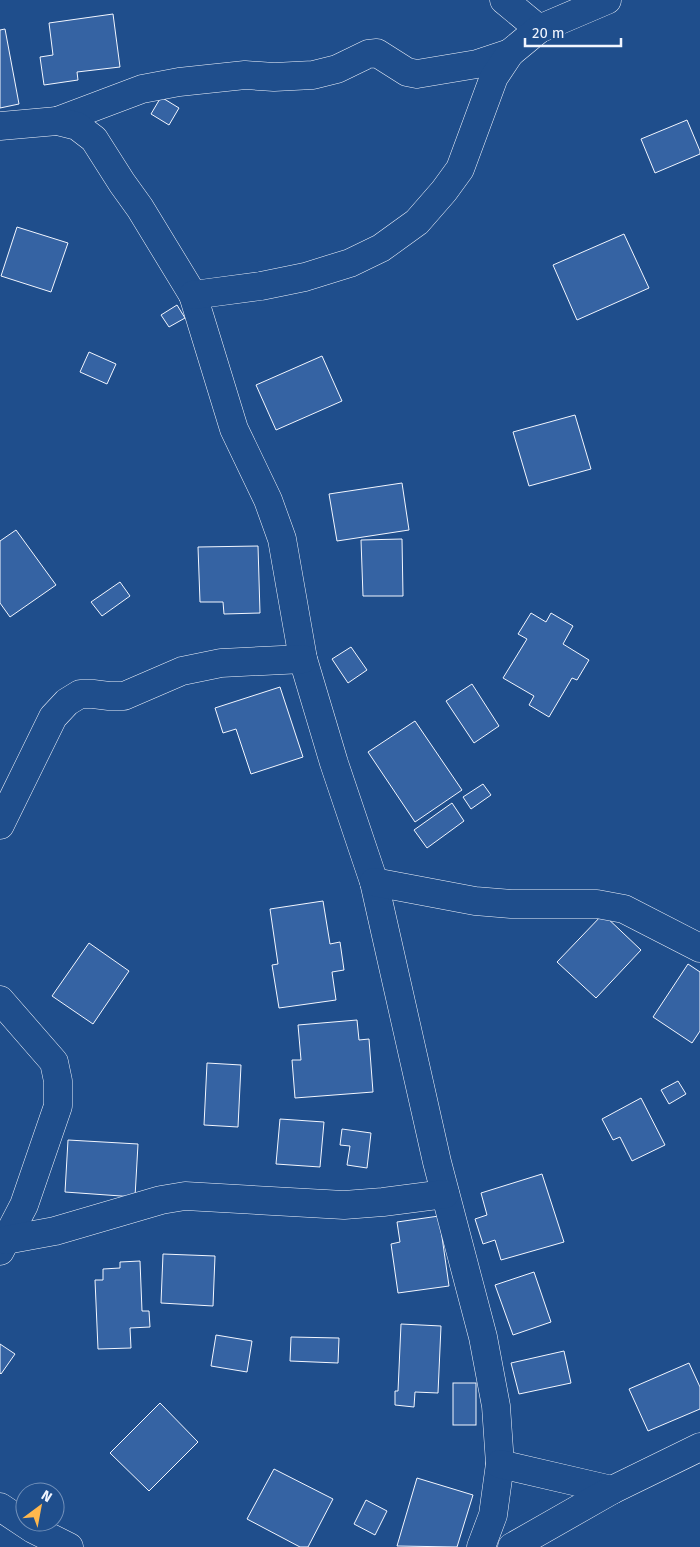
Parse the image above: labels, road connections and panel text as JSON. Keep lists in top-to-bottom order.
{
  "scale_bar": "20 m",
  "north": "top right"
}
